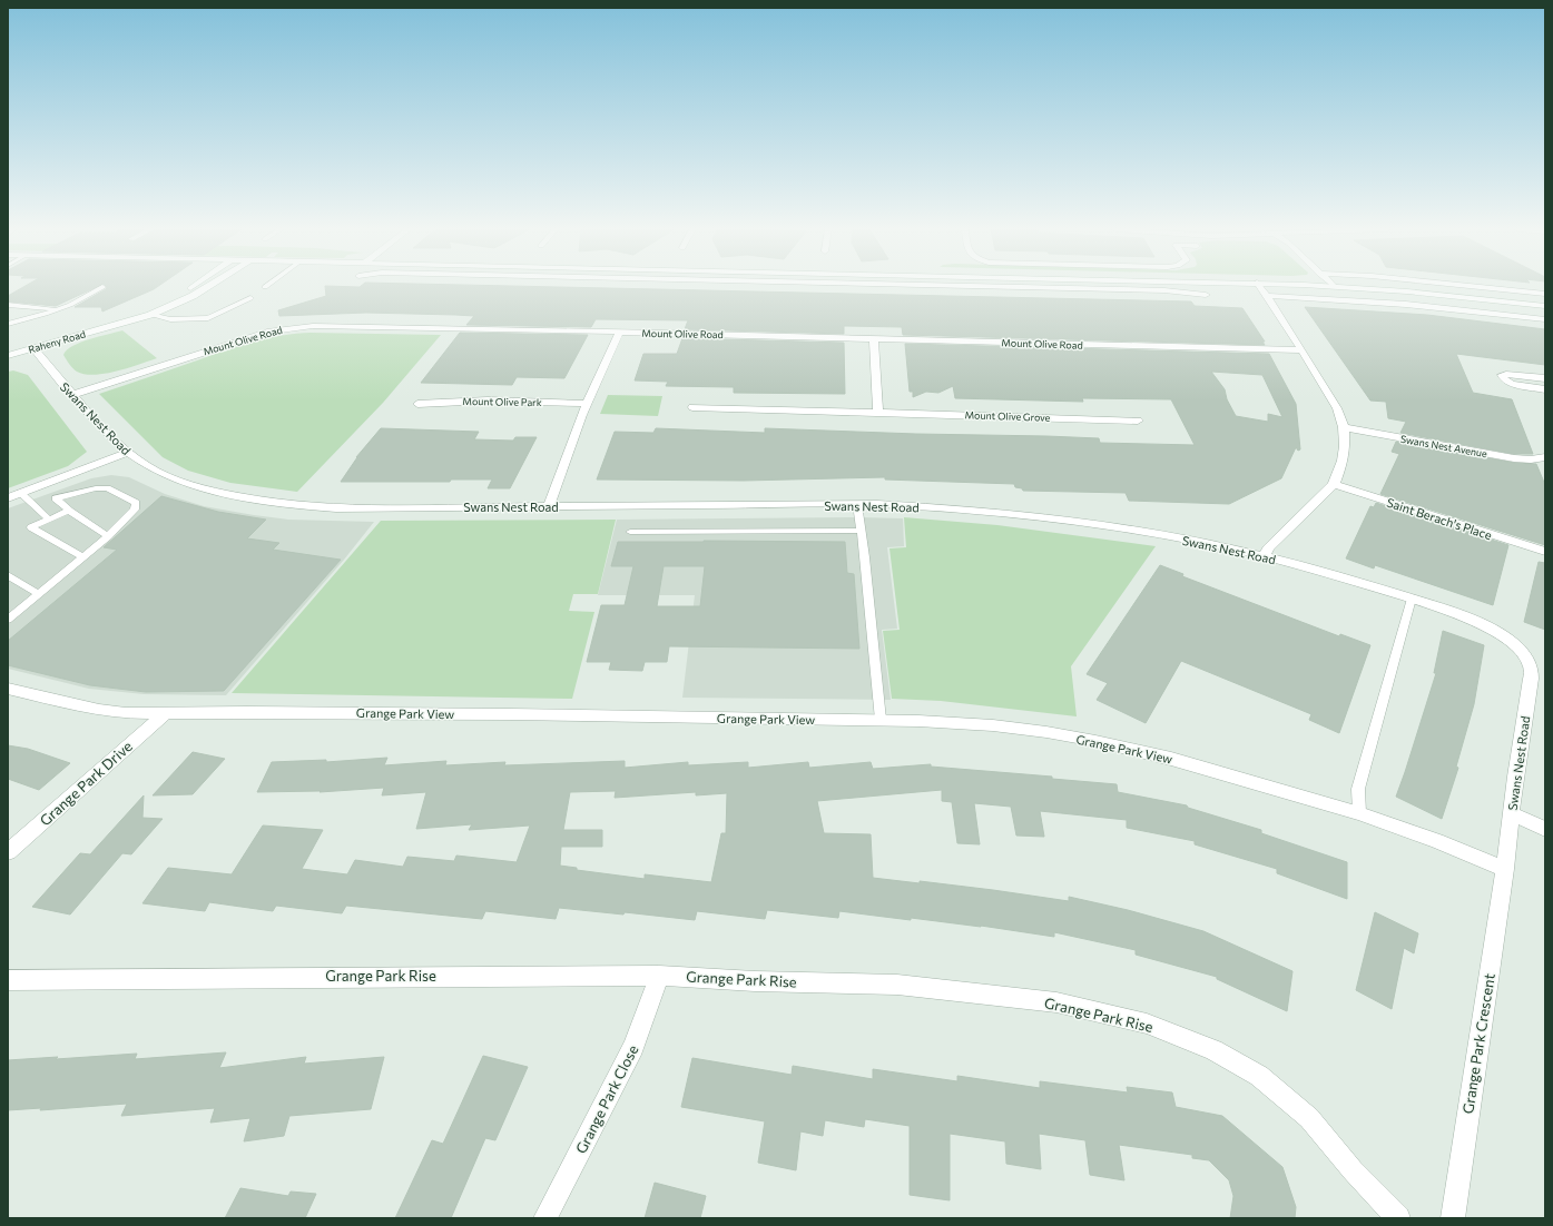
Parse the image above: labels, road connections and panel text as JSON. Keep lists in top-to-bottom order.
{
  "streets": {
    "street": [
      "Mount Olive Road",
      "Raheny Road",
      "Mount Olive Park",
      "Mount Olive Grove",
      "Swans Nest Road",
      "Swans Nest Avenue",
      "Saint Berach's Place",
      "Grange Park View",
      "Grange Park Drive",
      "Grange Park Rise",
      "Grange Park Crescent",
      "Grange Park Close"
    ]
  },
  "crossings": [
    ["Mount Olive Road", "Swans Nest Road"],
    ["Raheny Road", "Swans Nest Road"],
    ["Swans Nest Road", "Grange Park View"],
    ["Swans Nest Road", "Grange Park Crescent"],
    ["Grange Park View", "Grange Park Drive"],
    ["Grange Park View", "Grange Park Crescent"],
    ["Grange Park Rise", "Grange Park Close"]
  ]
}
